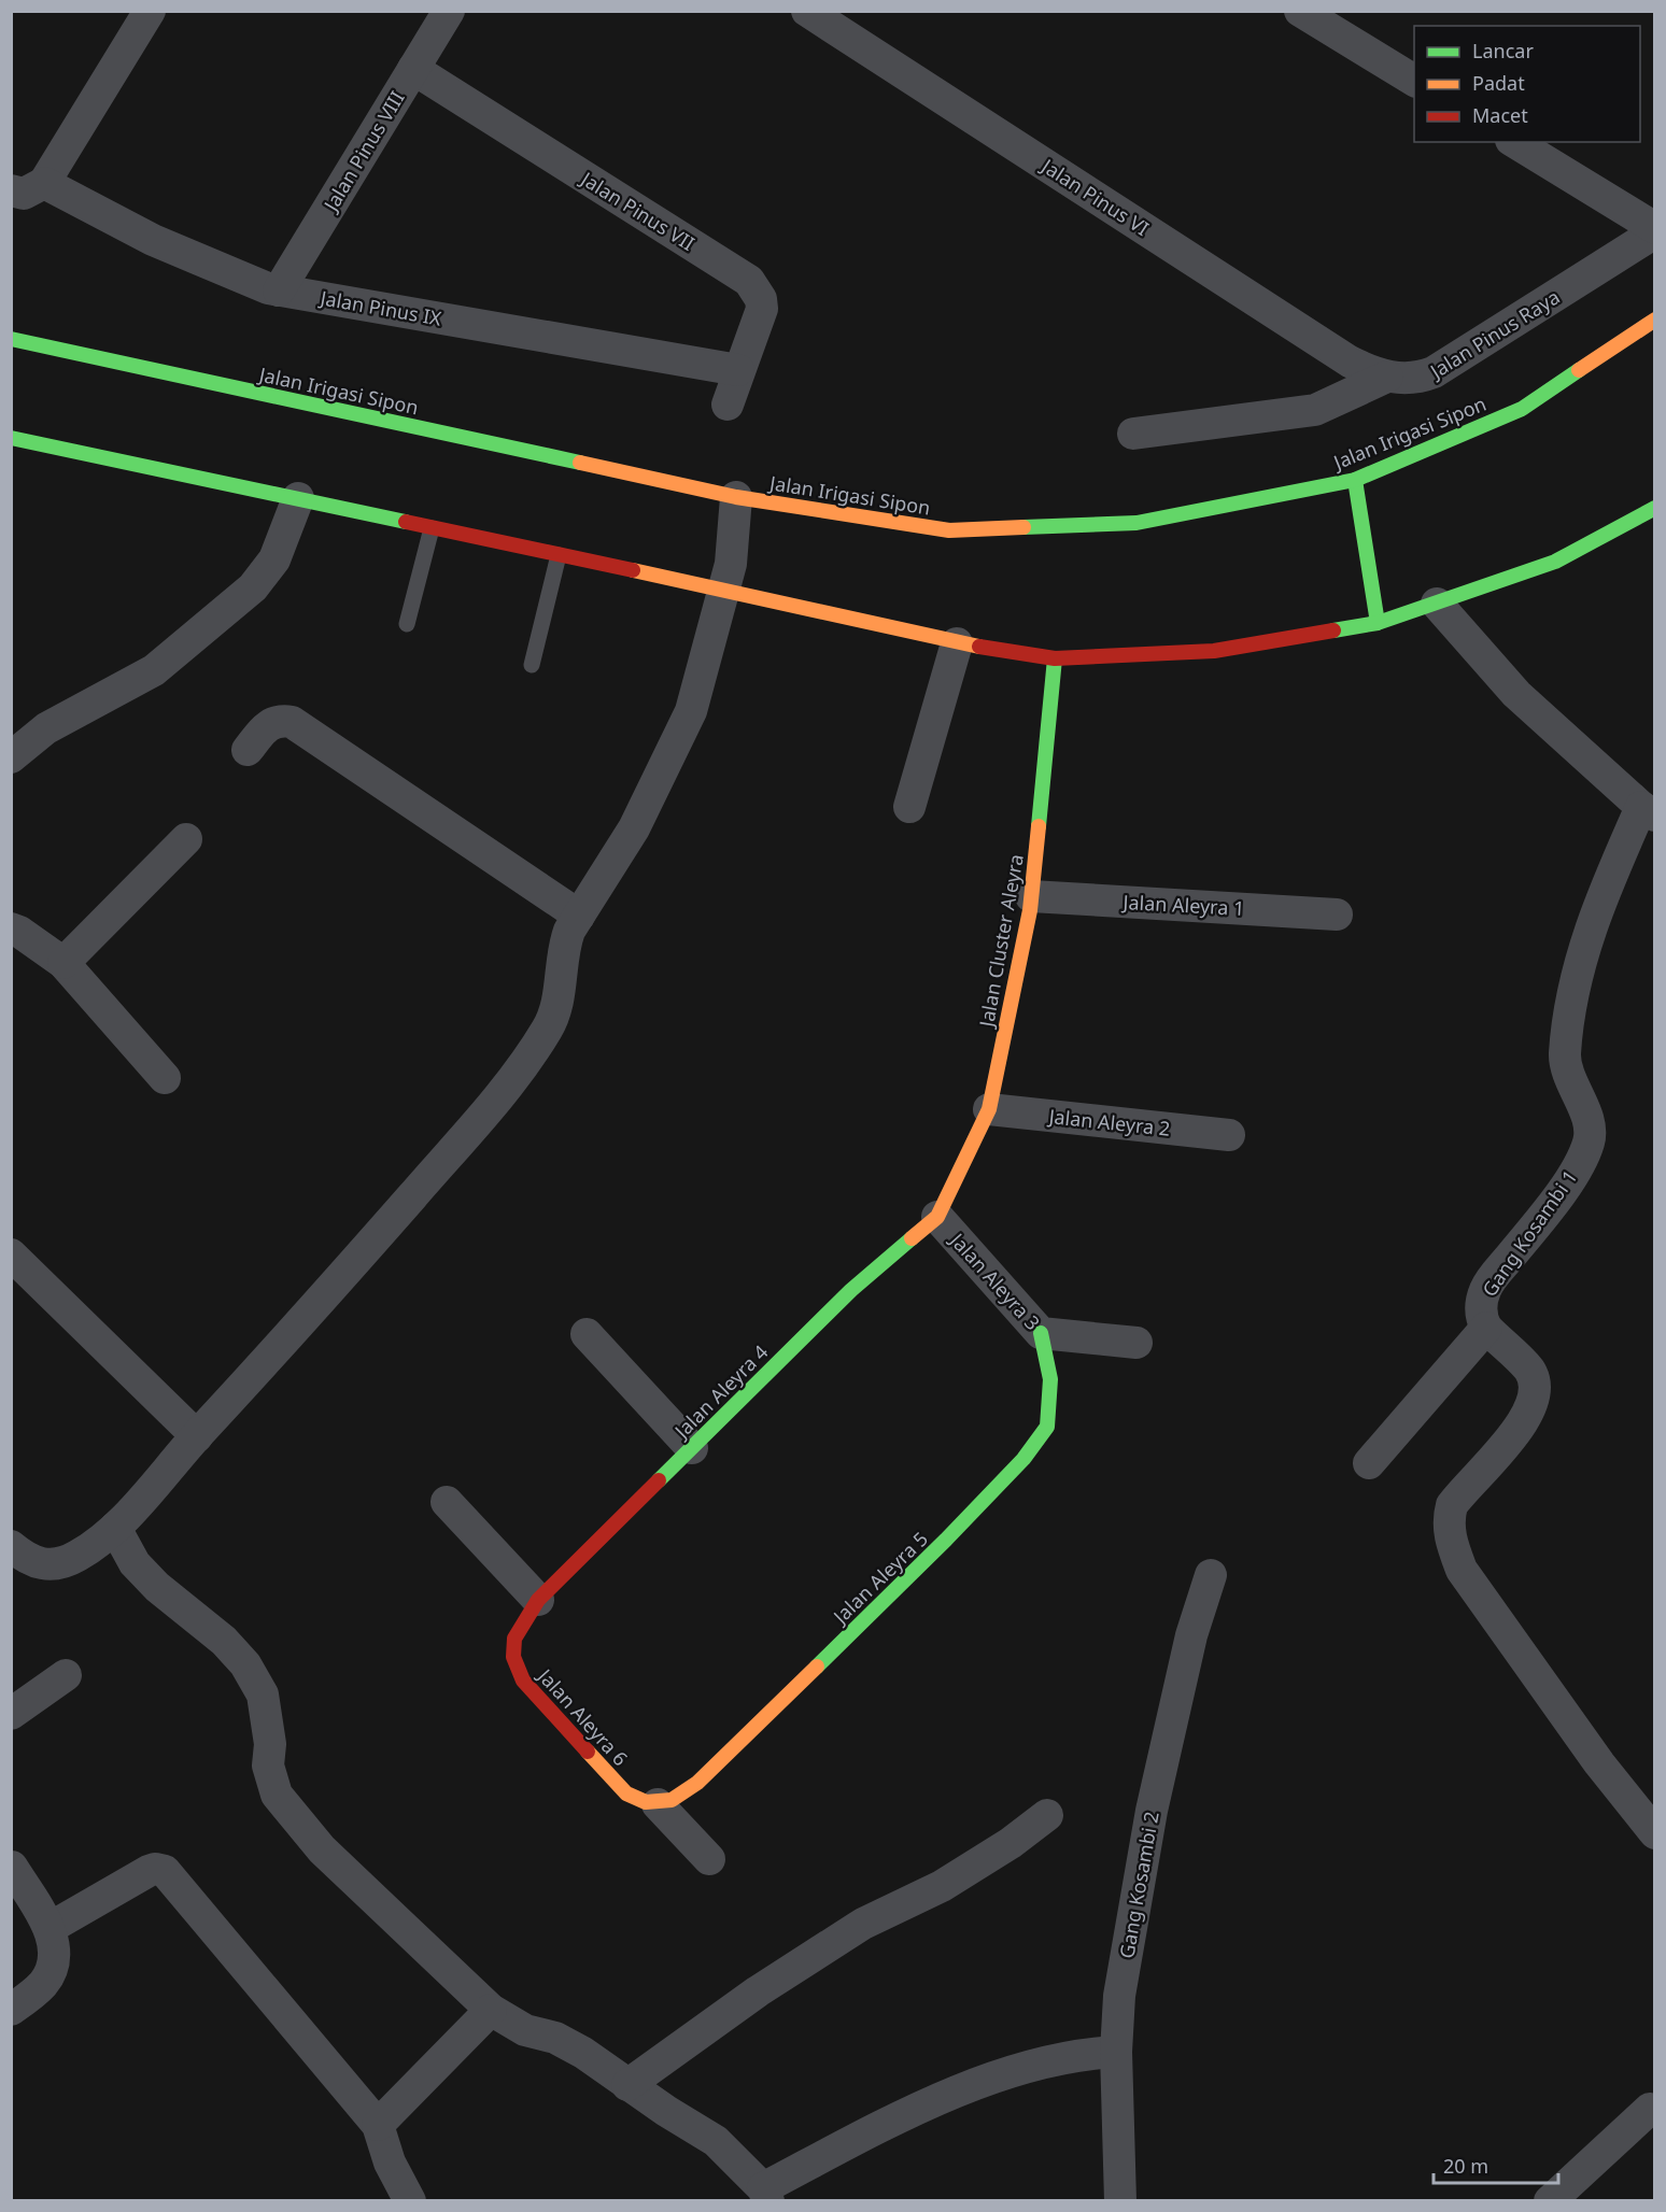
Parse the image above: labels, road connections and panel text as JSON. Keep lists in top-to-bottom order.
{
  "streets": {
    "street": [
      "Jalan Pinus VIII",
      "Jalan Pinus VI",
      "Jalan Pinus VII",
      "Jalan Pinus IX",
      "Jalan Pinus Raya",
      "Jalan Irigasi Sipon",
      "Jalan Aleyra 1",
      "Jalan Cluster Aleyra",
      "Jalan Aleyra 2",
      "Gang Kosambi 1",
      "Jalan Aleyra 3",
      "Jalan Aleyra 4",
      "Jalan Aleyra 5",
      "Jalan Aleyra 6",
      "Gang Kosambi 2"
    ]
  },
  "crossings": [
    ["Jalan Pinus VIII", "Jalan Pinus VII"],
    ["Jalan Pinus VIII", "Jalan Pinus IX"],
    ["Jalan Pinus VI", "Jalan Pinus Raya"],
    ["Jalan Pinus VII", "Jalan Pinus IX"],
    ["Jalan Aleyra 1", "Jalan Cluster Aleyra"],
    ["Jalan Cluster Aleyra", "Jalan Aleyra 2"],
    ["Jalan Cluster Aleyra", "Jalan Aleyra 3"],
    ["Jalan Cluster Aleyra", "Jalan Aleyra 4"],
    ["Jalan Aleyra 3", "Jalan Aleyra 4"],
    ["Jalan Aleyra 3", "Jalan Aleyra 5"],
    ["Jalan Aleyra 4", "Jalan Aleyra 6"],
    ["Jalan Aleyra 5", "Jalan Aleyra 6"]
  ],
  "legend": ["Lancar", "Padat", "Macet"],
  "scale_bar": "20 m"
}
